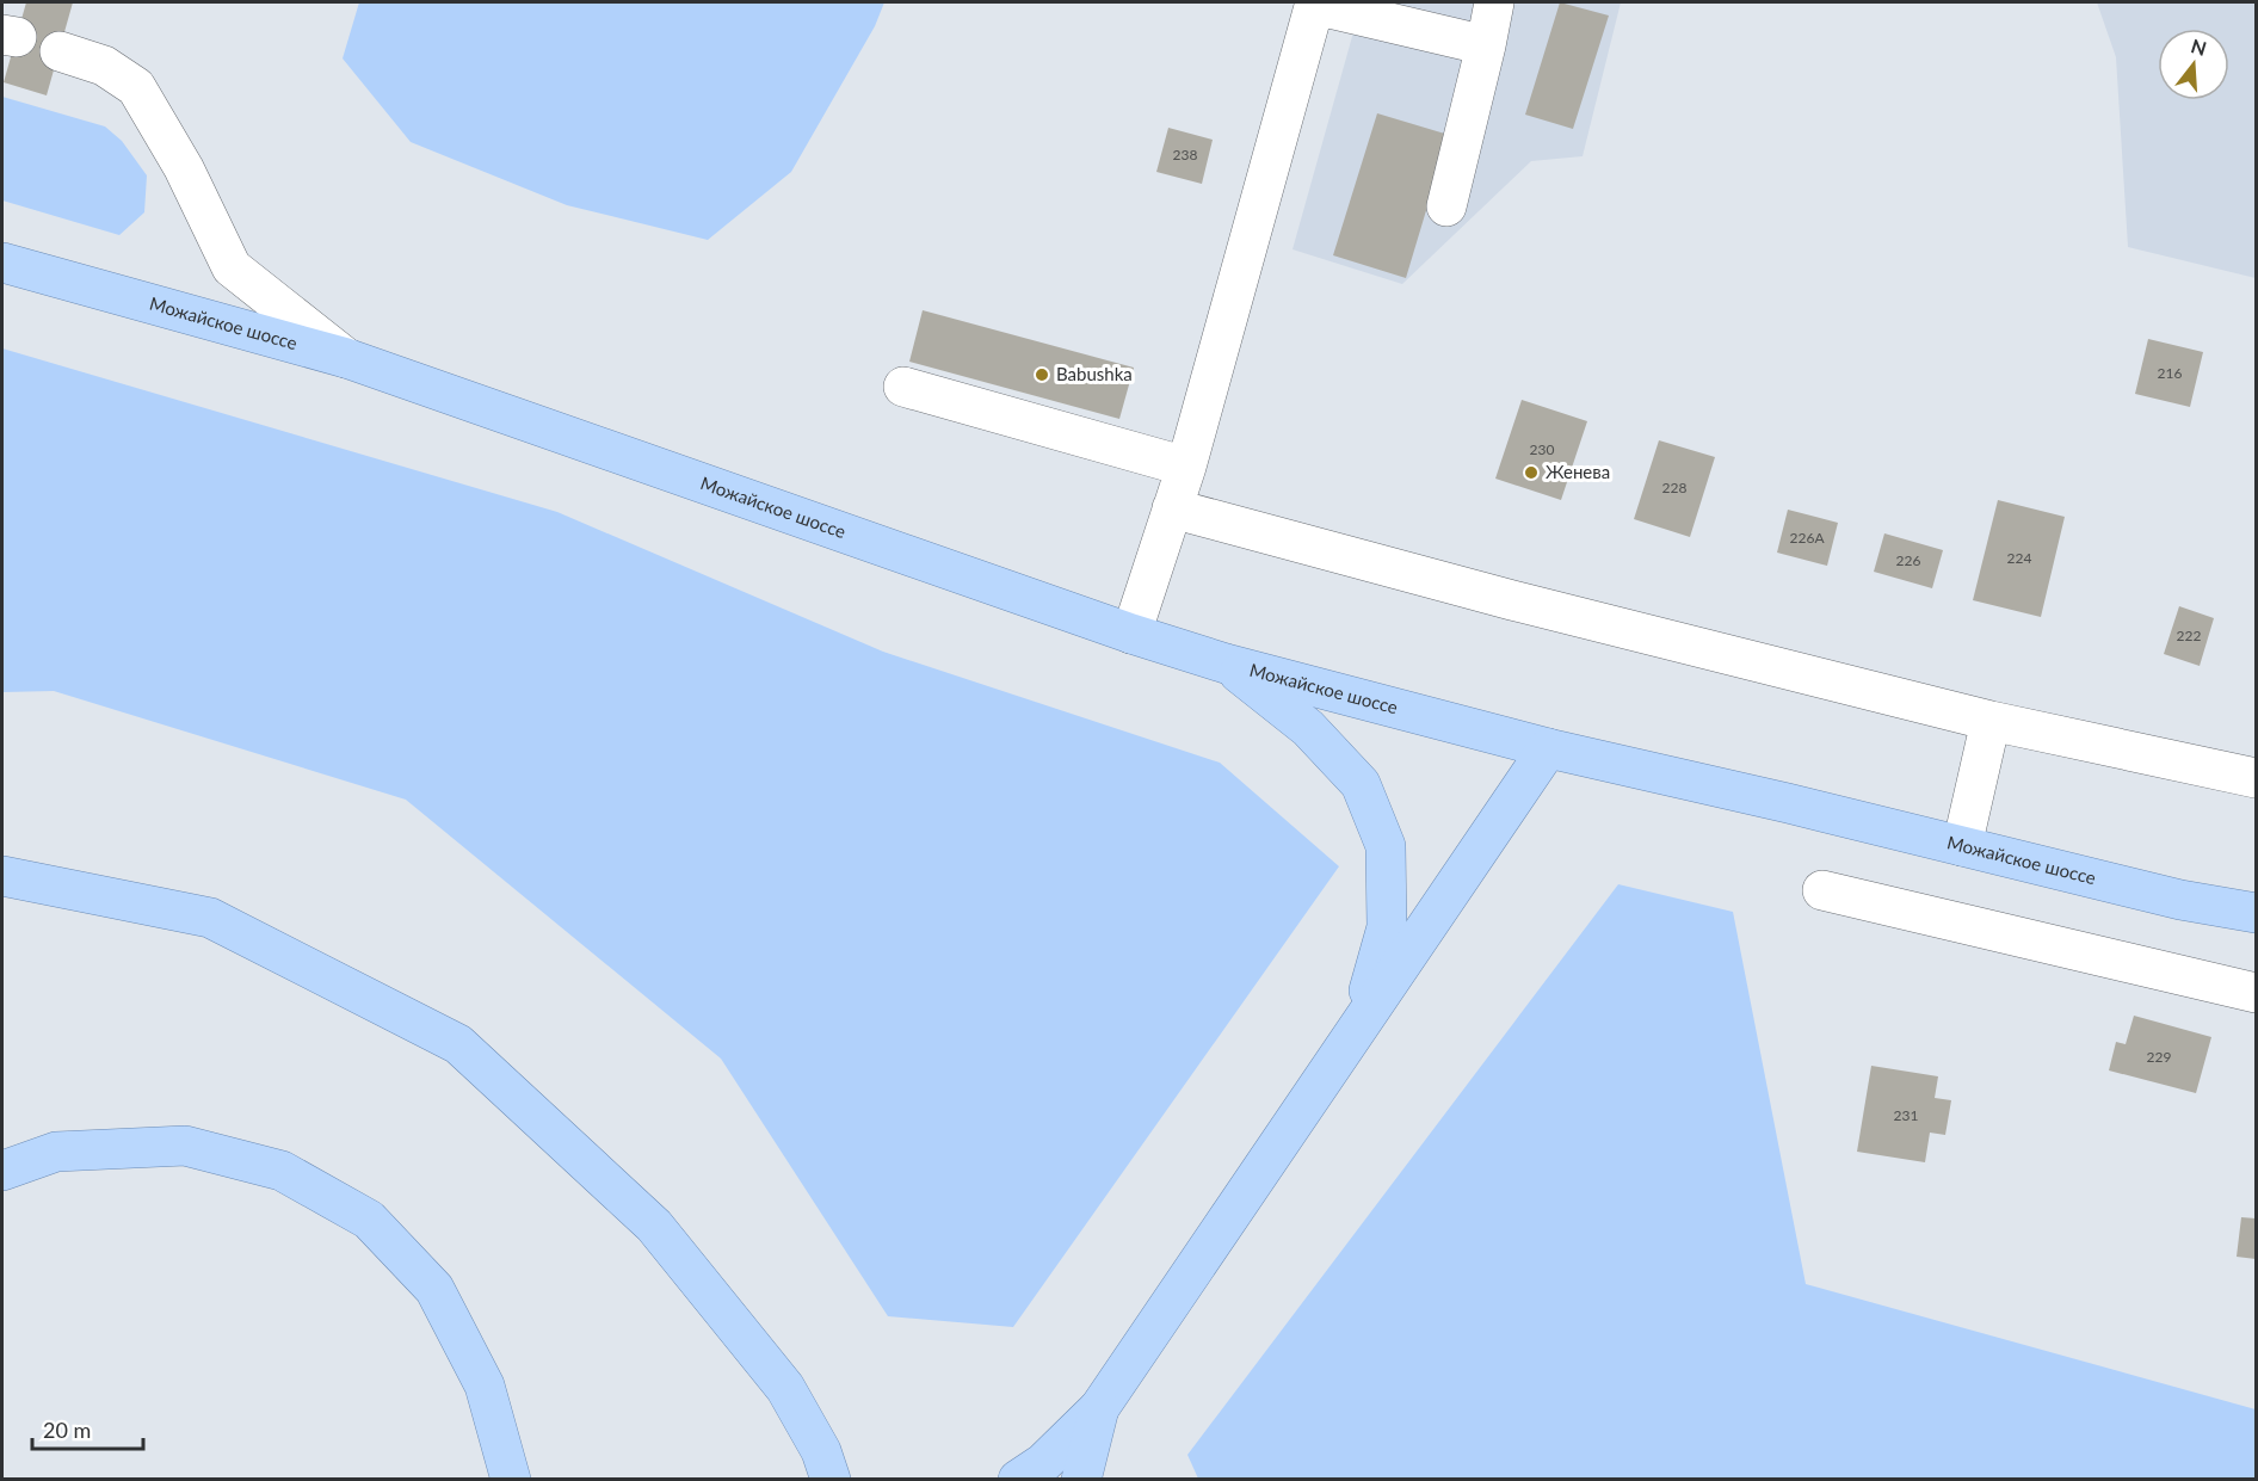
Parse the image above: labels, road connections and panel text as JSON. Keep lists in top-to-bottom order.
{
  "streets": {
    "main road": ["Можайское шоссе"]
  },
  "places": ["Babushka", "Женева"],
  "house_numbers": [
    "238",
    "216",
    "230",
    "228",
    "226А",
    "224",
    "226",
    "222",
    "229",
    "231"
  ],
  "scale_bar": "20 m",
  "north": "top"
}
